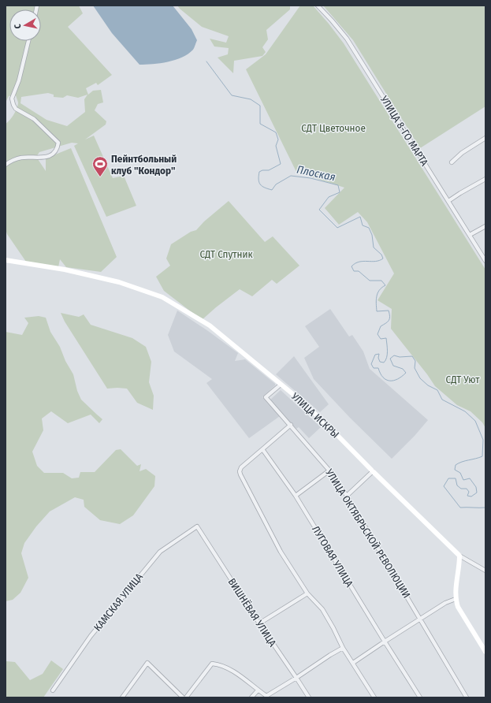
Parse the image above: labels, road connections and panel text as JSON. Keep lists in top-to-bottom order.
{
  "streets": {
    "main road": ["УЛИЦА ИСКРЫ"],
    "street": [
      "УЛИЦА 8-ГО МАРТА",
      "УЛИЦА ОКТЯБРЬСКОЙ РЕВОЛЮЦИИ",
      "ЛУГОВАЯ УЛИЦА",
      "КАМСКАЯ УЛИЦА",
      "ВИШНЁВАЯ УЛИЦА"
    ]
  },
  "crossings": [
    ["УЛИЦА ИСКРЫ", "УЛИЦА ОКТЯБРЬСКОЙ РЕВОЛЮЦИИ"],
    ["КАМСКАЯ УЛИЦА", "ВИШНЁВАЯ УЛИЦА"]
  ],
  "water": ["Плоская"],
  "parks": ["СДТ Цветочное", "СДТ Спутник", "СДТ Уют"],
  "places": {
    "sports": ["Пейнтбольный клуб \"Кондор\""]
  },
  "north": "left"
}
